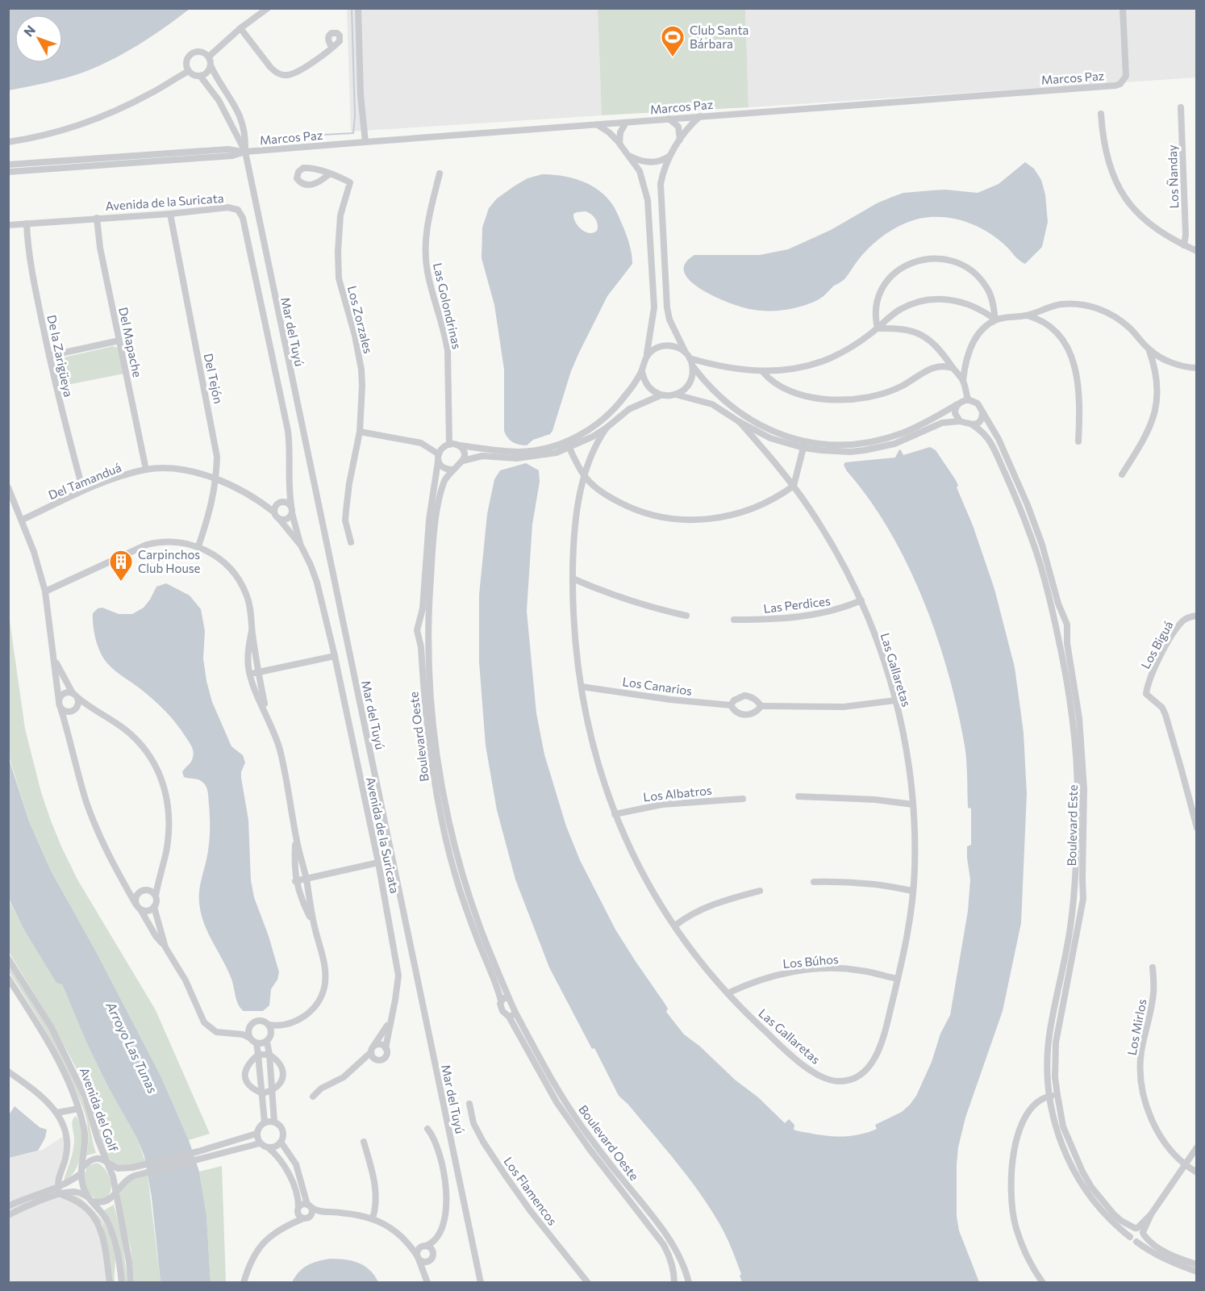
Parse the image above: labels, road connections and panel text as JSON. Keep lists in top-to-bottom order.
{
  "streets": {
    "street": [
      "Marcos Paz",
      "Los Ñanday",
      "Avenida de la Suricata",
      "Las Golondrinas",
      "Los Zorzales",
      "Mar del Tuyú",
      "Del Mapache",
      "De la Zarigüeya",
      "Del Tejón",
      "Del Tamanduá",
      "Las Perdices",
      "Los Biguá",
      "Las Gallaretas",
      "Los Canarios",
      "Boulevard Oeste",
      "Los Albatros",
      "Boulevard Este",
      "Los Búhos",
      "Los Mirlos",
      "Avenida del Golf",
      "Los Flamencos"
    ]
  },
  "crossings": [
    ["Marcos Paz", "Mar del Tuyú"],
    ["Avenida de la Suricata", "Del Mapache"],
    ["Avenida de la Suricata", "De la Zarigüeya"],
    ["Avenida de la Suricata", "Del Tejón"],
    ["Avenida de la Suricata", "Del Tamanduá"],
    ["Las Golondrinas", "Boulevard Oeste"],
    ["Del Mapache", "Del Tamanduá"],
    ["De la Zarigüeya", "Del Tamanduá"],
    ["Del Tejón", "Del Tamanduá"],
    ["Las Perdices", "Las Gallaretas"],
    ["Las Gallaretas", "Los Canarios"],
    ["Las Gallaretas", "Los Albatros"],
    ["Las Gallaretas", "Los Búhos"]
  ],
  "water": ["Arroyo Las Tunas"],
  "places": {
    "sports": ["Club Santa Bárbara"],
    "building": ["Carpinchos Club House"]
  },
  "north": "top left"
}
